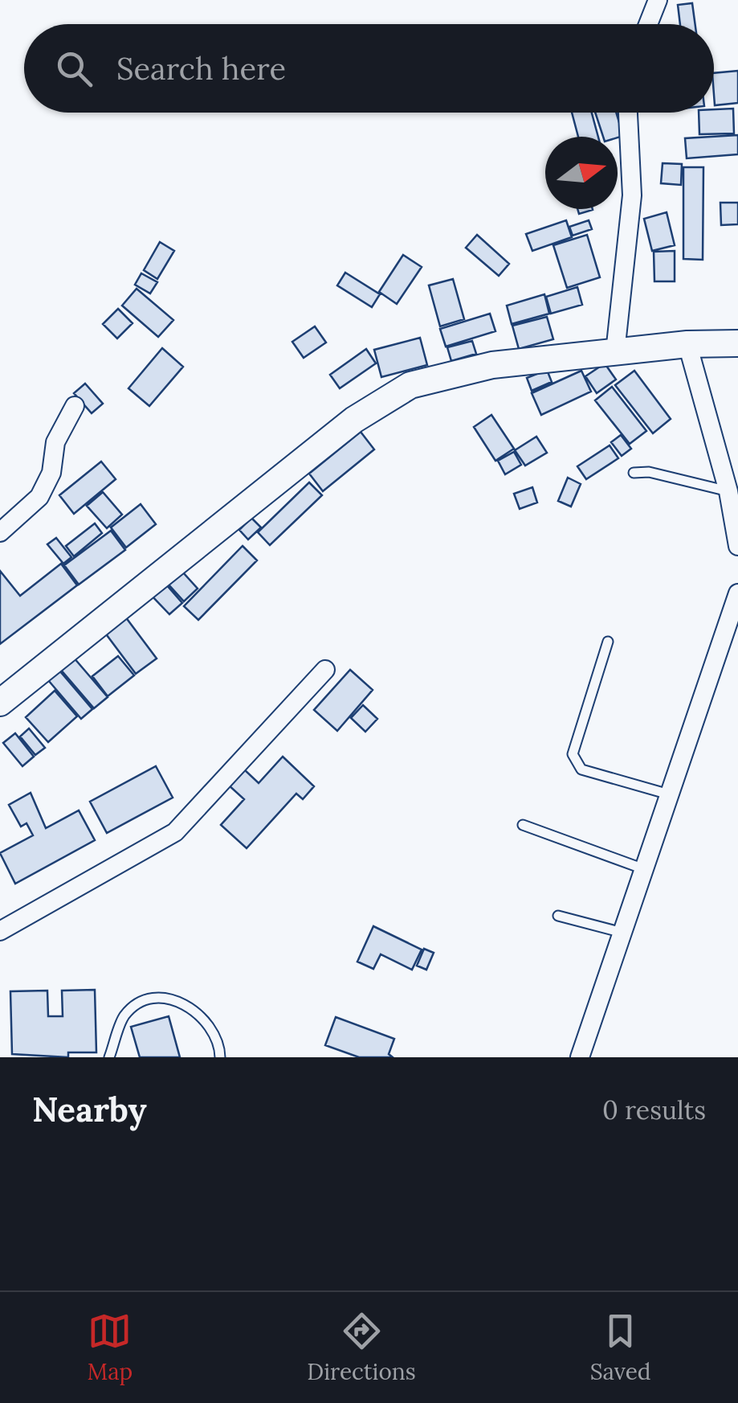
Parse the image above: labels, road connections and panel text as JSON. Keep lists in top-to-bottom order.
{
  "north": "right",
  "page": {
    "search": "Search here",
    "heading": ["Nearby", "0 results"],
    "nav": ["Map", "Directions", "Saved"]
  }
}
